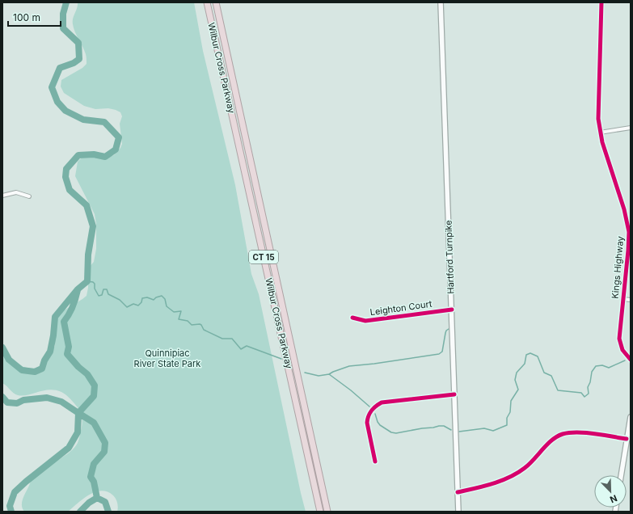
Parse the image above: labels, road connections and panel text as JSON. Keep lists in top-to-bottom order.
{
  "streets": {
    "highway": ["Wilbur Cross Parkway", "CT 15"],
    "main road": ["Hartford Turnpike"],
    "street": ["Kings Highway", "Leighton Court"]
  },
  "crossings": [
    ["Hartford Turnpike", "Leighton Court"]
  ],
  "parks": ["Quinnipiac River State Park"],
  "scale_bar": "100 m",
  "north": "bottom right"
}
